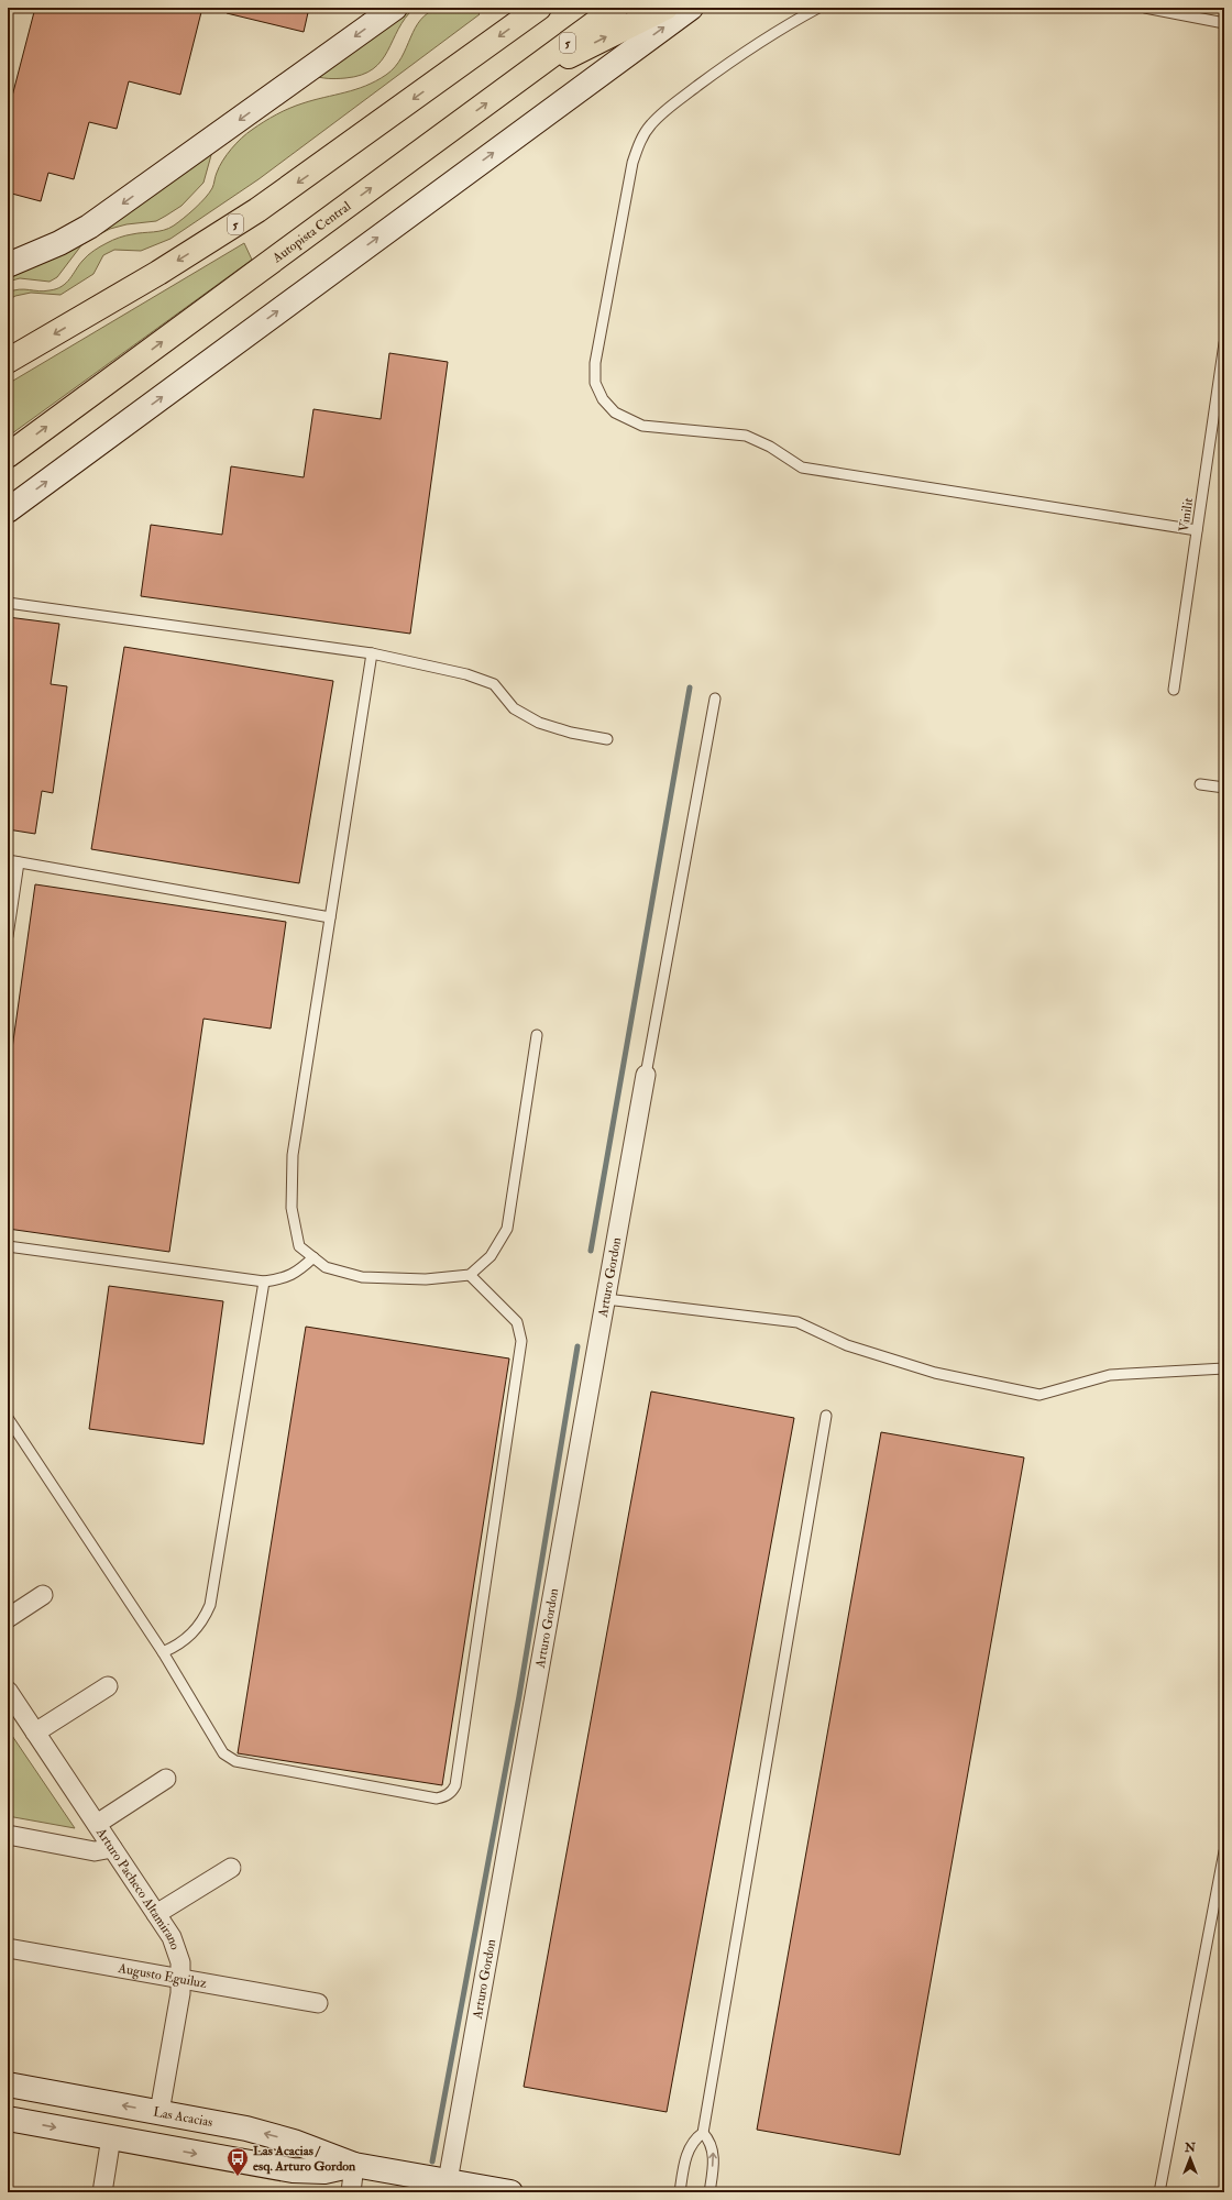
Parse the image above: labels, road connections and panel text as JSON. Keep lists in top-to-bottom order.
{
  "streets": {
    "highway": ["5", "Autopista Central"],
    "street": [
      "Arturo Gordon",
      "Arturo Pacheco Altamirano",
      "Augusto Eguiluz",
      "Las Acacias"
    ],
    "lane": ["Vinilit"]
  },
  "crossings": [
    ["Arturo Gordon", "Las Acacias"],
    ["Arturo Pacheco Altamirano", "Augusto Eguiluz"],
    ["Arturo Pacheco Altamirano", "Las Acacias"]
  ],
  "places": {
    "bus stop": ["Las Acacias / esq. Arturo Gordon"]
  },
  "north": "top"
}
